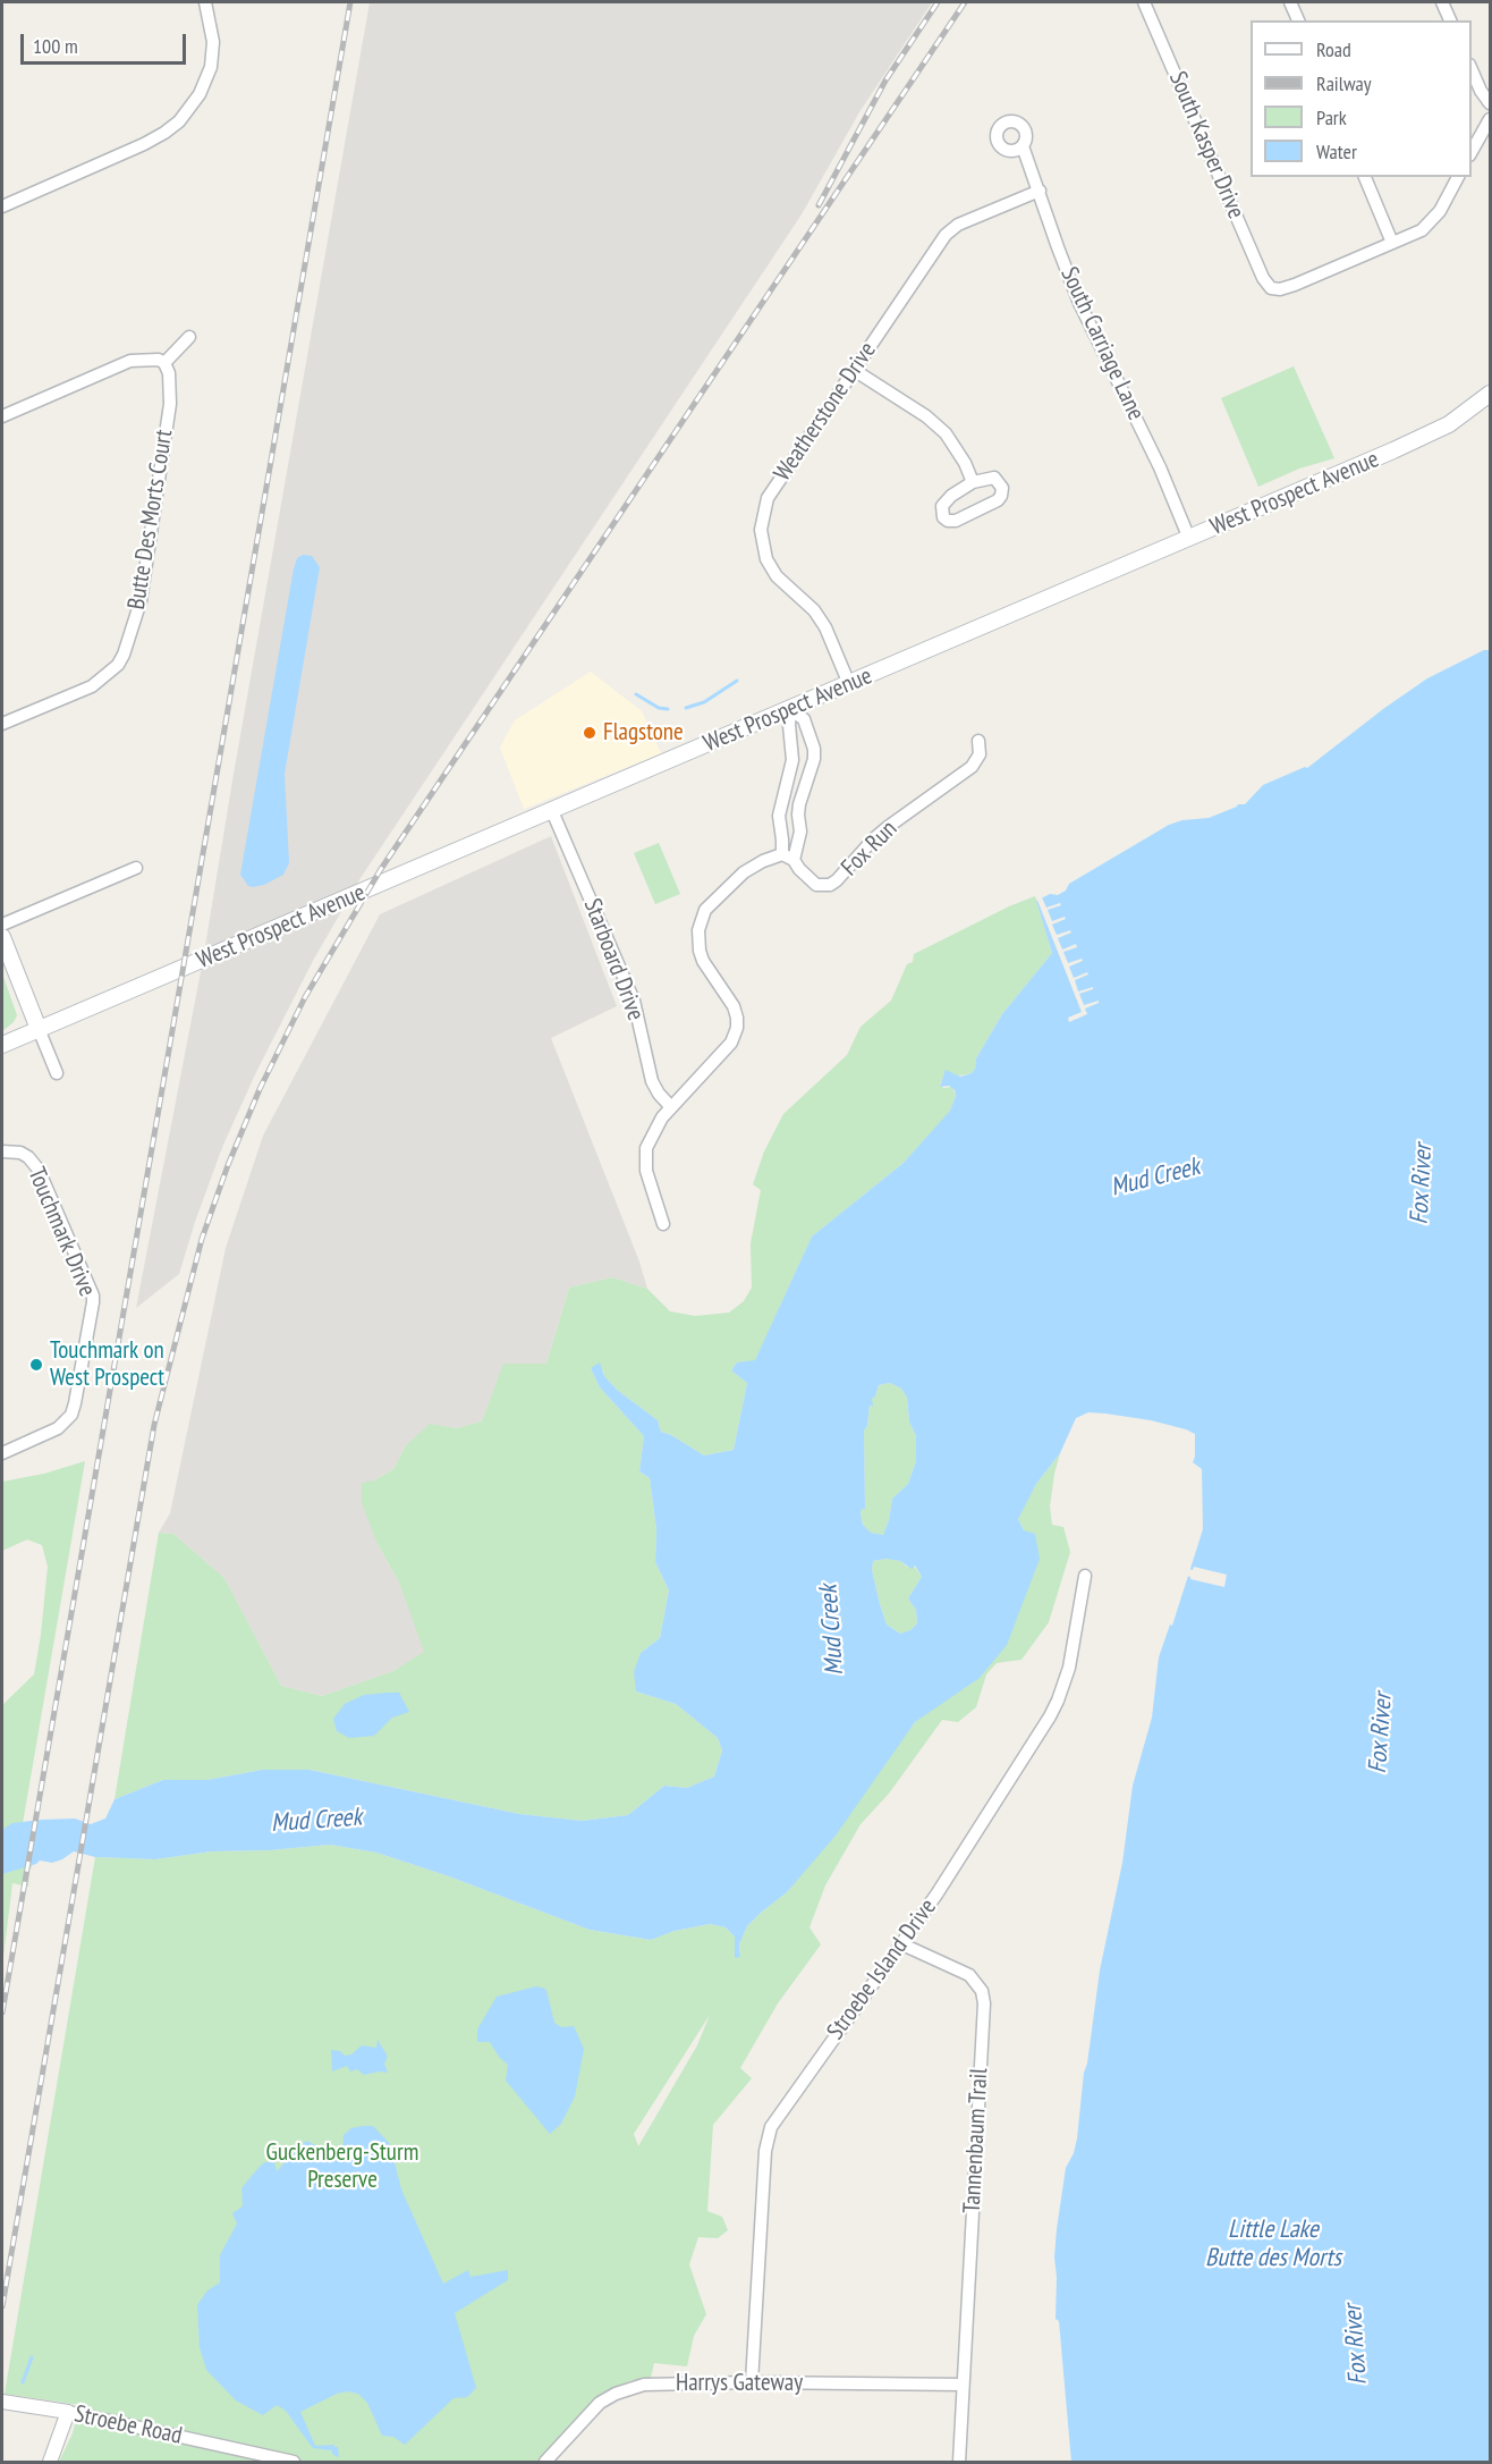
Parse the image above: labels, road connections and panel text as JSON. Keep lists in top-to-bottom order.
{
  "streets": {
    "main road": ["West Prospect Avenue"],
    "street": [
      "South Kasper Drive",
      "South Carriage Lane",
      "Weatherstone Drive",
      "Butte Des Morts Court",
      "Fox Run",
      "Starboard Drive",
      "Touchmark Drive",
      "Stroebe Island Drive",
      "Tannenbaum Trail",
      "Harrys Gateway",
      "Stroebe Road"
    ]
  },
  "crossings": [
    ["South Carriage Lane", "Weatherstone Drive"],
    ["South Carriage Lane", "West Prospect Avenue"],
    ["Weatherstone Drive", "West Prospect Avenue"],
    ["West Prospect Avenue", "Starboard Drive"],
    ["Stroebe Island Drive", "Tannenbaum Trail"],
    ["Stroebe Island Drive", "Harrys Gateway"],
    ["Tannenbaum Trail", "Harrys Gateway"]
  ],
  "water": ["Mud Creek", "Fox River", "Little Lake Butte des Morts"],
  "parks": ["Guckenberg-Sturm Preserve"],
  "places": ["Flagstone", "Touchmark on West Prospect"],
  "legend": [
    "Road",
    "Railway",
    "Park",
    "Water"
  ],
  "scale_bar": "100 m"
}
